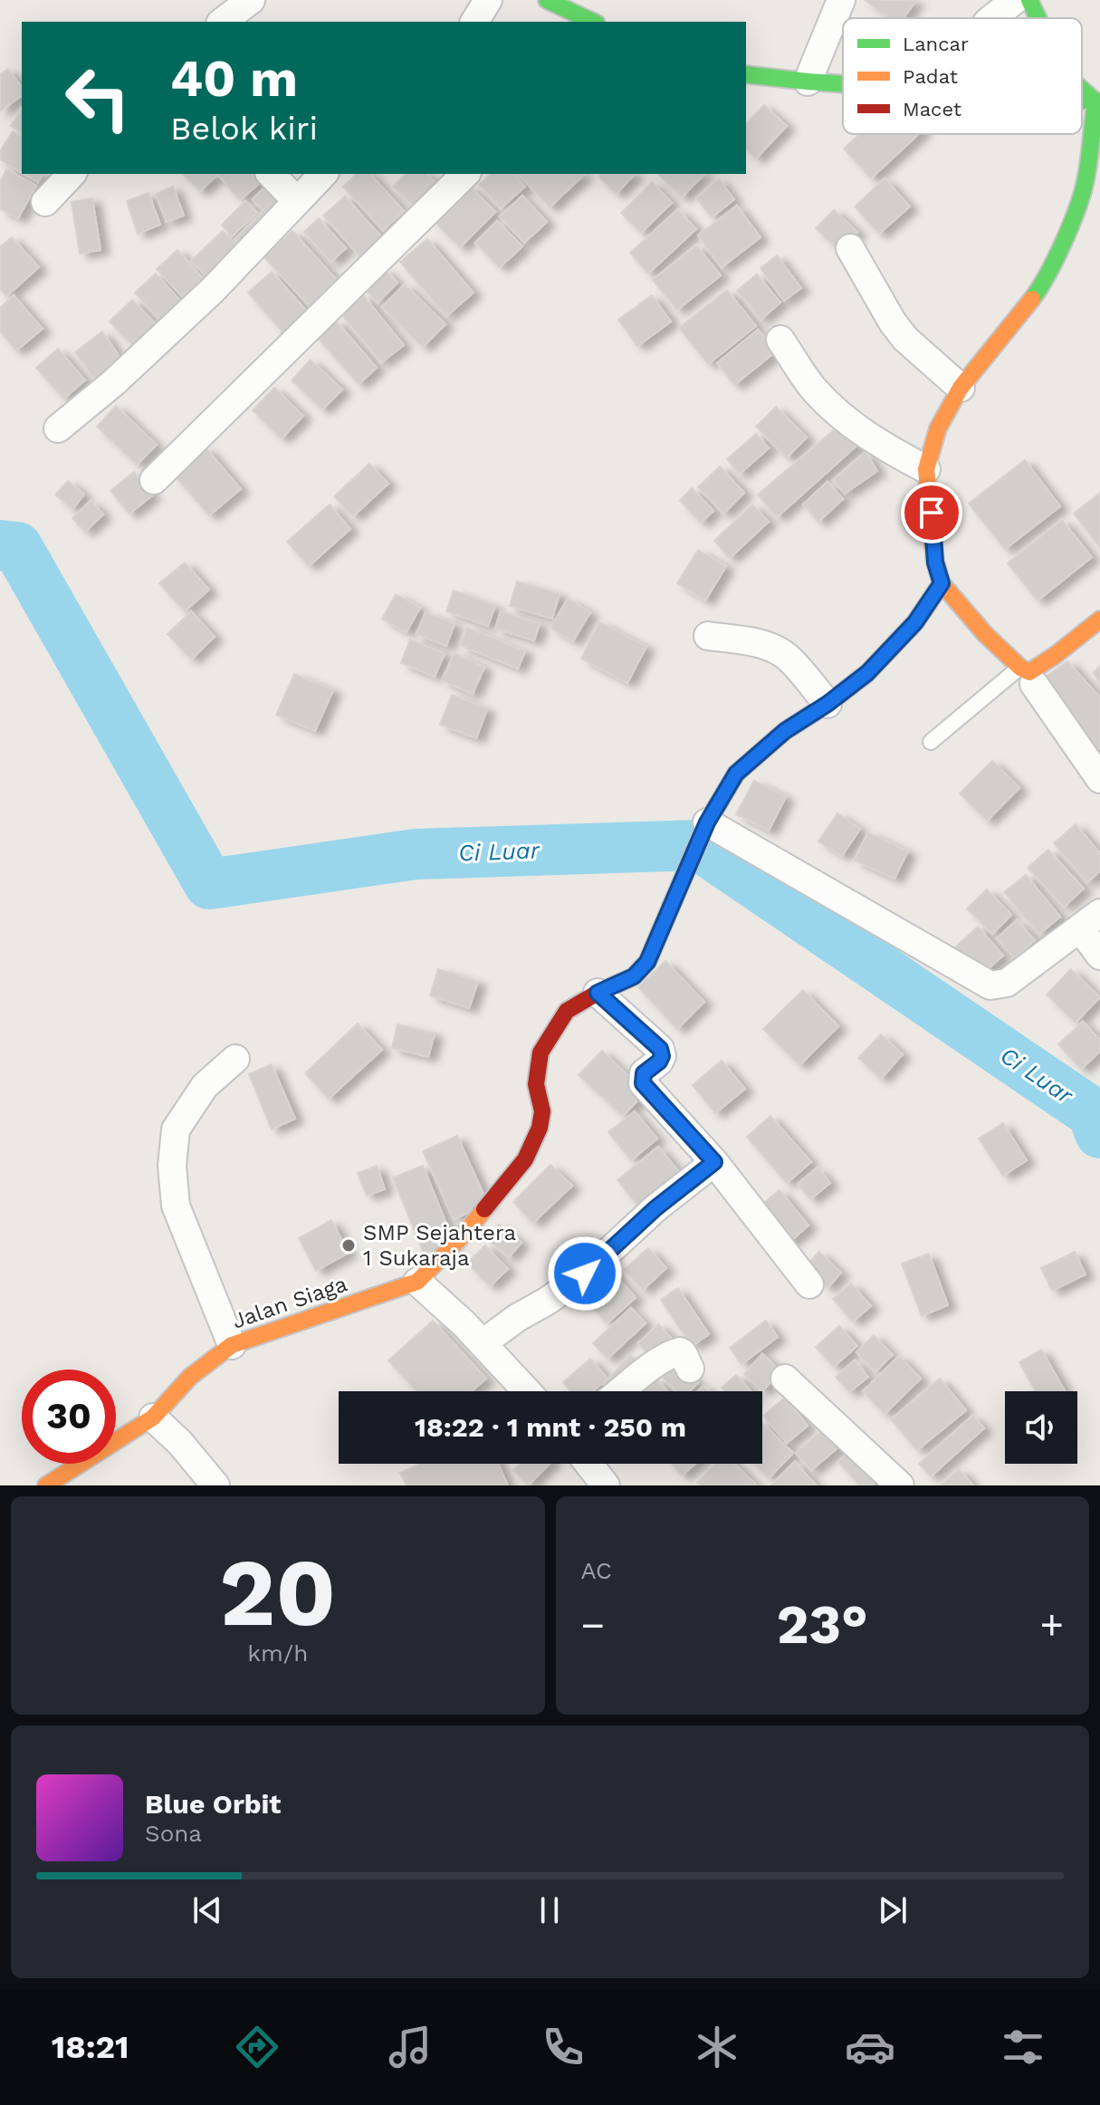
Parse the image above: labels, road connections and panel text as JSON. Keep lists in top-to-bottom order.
{
  "streets": {
    "street": ["Jalan Siaga"]
  },
  "water": ["Ci Luar"],
  "places": ["SMP Sejahtera 1 Sukaraja"],
  "legend": ["Lancar", "Padat", "Macet"],
  "page": {
    "turn": ["40 m", "Belok kiri"],
    "limit": "30",
    "trip": "18:22 · 1 mnt · 250 m",
    "tile": [
      ["20", "km/h"],
      "AC"
    ],
    "heat": ["−", "23°", "+"],
    "song": ["Blue Orbit", "Sona"],
    "tabs": "18:21"
  }
}
